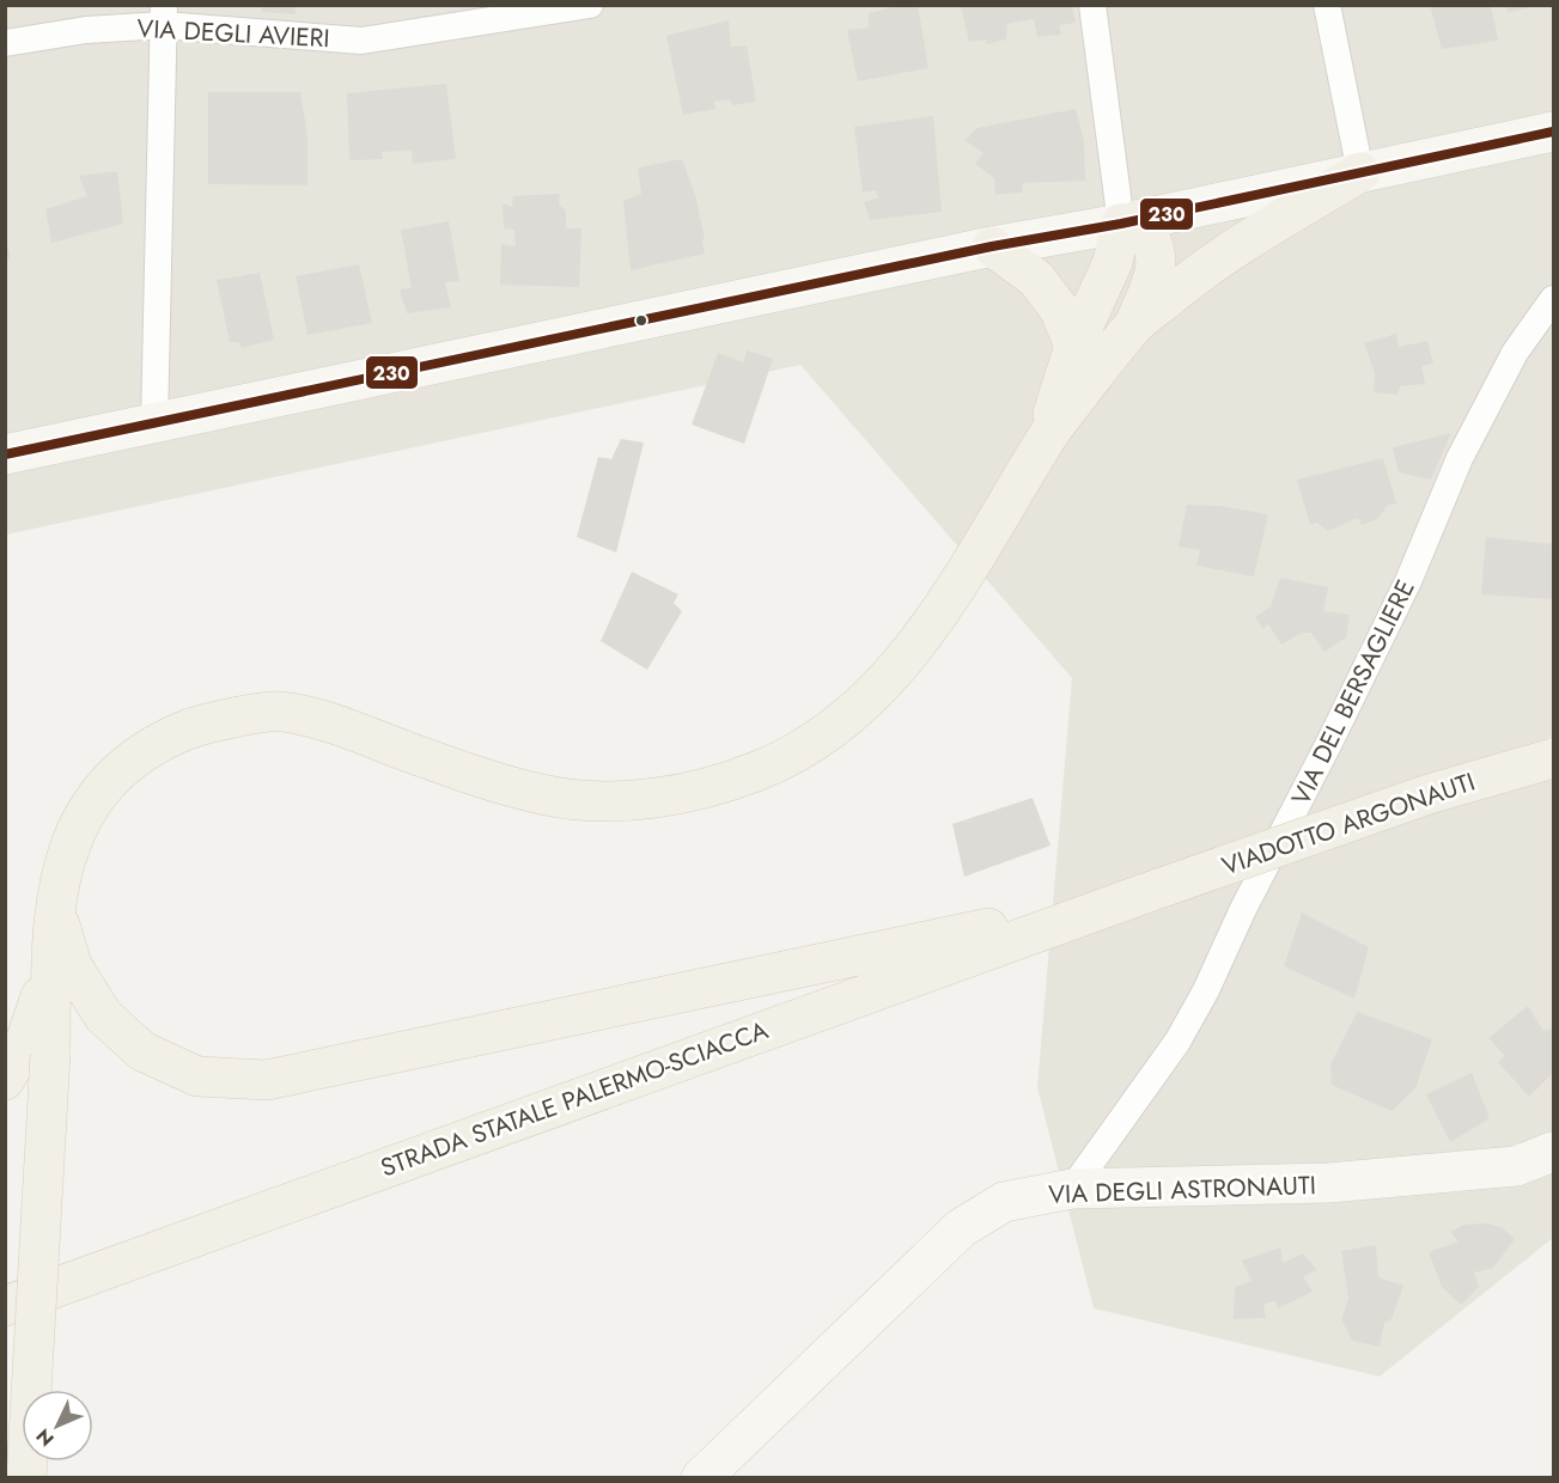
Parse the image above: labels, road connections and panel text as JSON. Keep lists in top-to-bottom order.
{
  "streets": {
    "main road": ["VIADOTTO ARGONAUTI", "STRADA STATALE PALERMO-SCIACCA", "VIA DEGLI ASTRONAUTI"],
    "street": ["VIA DEGLI AVIERI", "VIA DEL BERSAGLIERE"]
  },
  "crossings": [
    ["VIA DEL BERSAGLIERE", "VIA DEGLI ASTRONAUTI"],
    ["VIADOTTO ARGONAUTI", "STRADA STATALE PALERMO-SCIACCA"]
  ],
  "lines": ["transit line 230"],
  "north": "bottom left"
}
